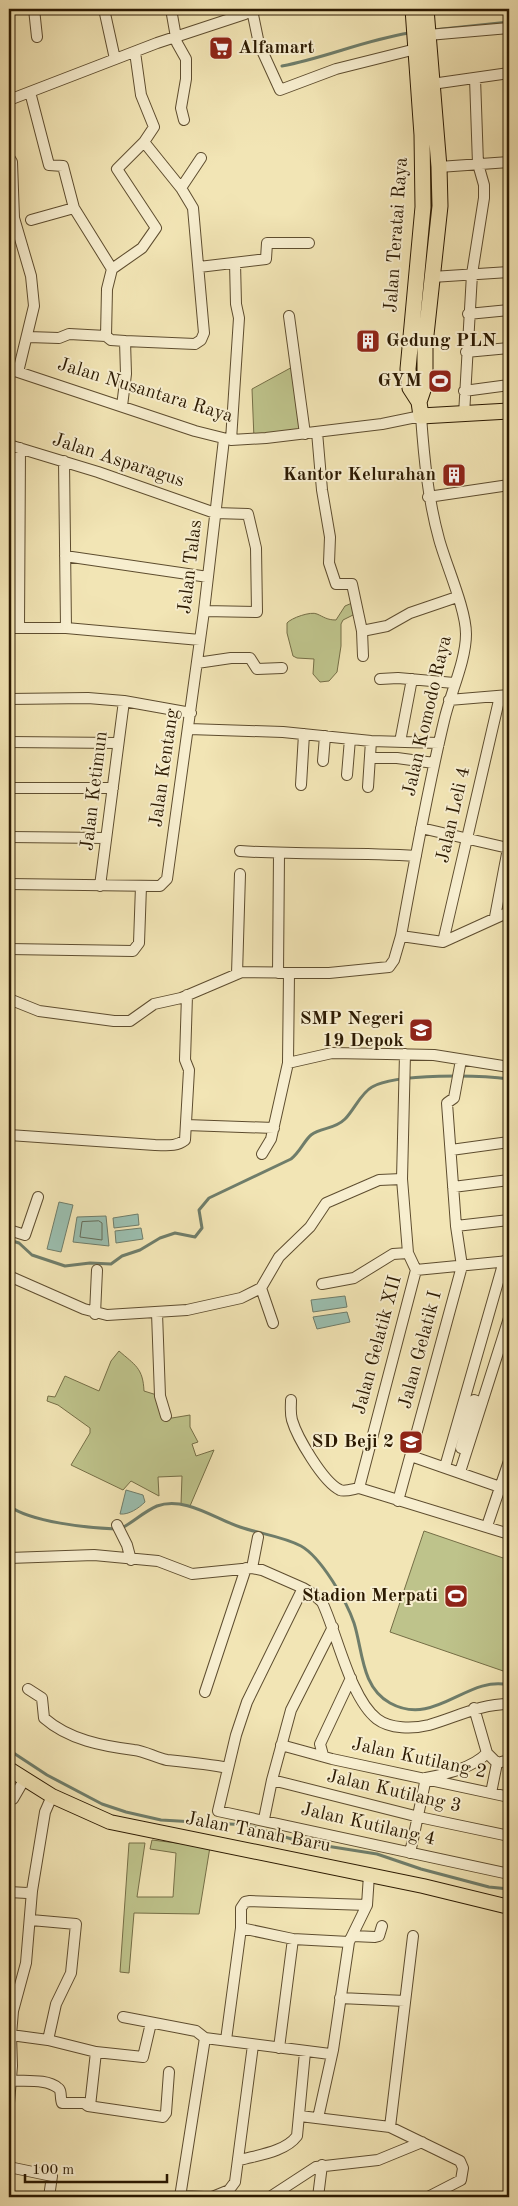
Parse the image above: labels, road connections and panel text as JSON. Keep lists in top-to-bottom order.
{
  "streets": {
    "highway": ["Jalan Teratai Raya", "Jalan Nusantara Raya"],
    "main road": ["Jalan Tanah Baru"],
    "street": [
      "Jalan Asparagus",
      "Jalan Talas",
      "Jalan Komodo Raya",
      "Jalan Kentang",
      "Jalan Ketimun",
      "Jalan Leli 4",
      "Jalan Gelatik XII",
      "Jalan Gelatik I",
      "Jalan Kutilang 2",
      "Jalan Kutilang 3",
      "Jalan Kutilang 4"
    ]
  },
  "crossings": [
    ["Jalan Teratai Raya", "Jalan Nusantara Raya"],
    ["Jalan Teratai Raya", "Jalan Komodo Raya"],
    ["Jalan Nusantara Raya", "Jalan Talas"],
    ["Jalan Nusantara Raya", "Jalan Komodo Raya"],
    ["Jalan Asparagus", "Jalan Talas"],
    ["Jalan Talas", "Jalan Kentang"]
  ],
  "places": {
    "supermarket": ["Alfamart"],
    "building": ["Gedung PLN", "Kantor Kelurahan"],
    "sports": ["GYM", "Stadion Merpati"],
    "school or university": ["SMP Negeri 19 Depok", "SD Beji 2"]
  },
  "scale_bar": "100 m"
}
